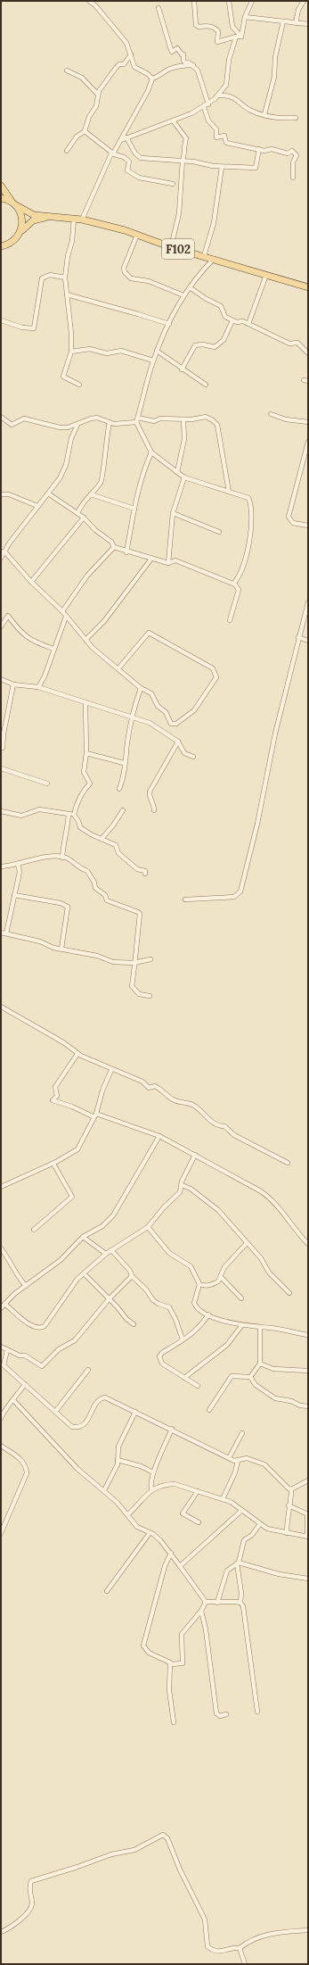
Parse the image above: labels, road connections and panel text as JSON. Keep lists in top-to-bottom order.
{
  "streets": {
    "main road": ["F102"]
  }
}
